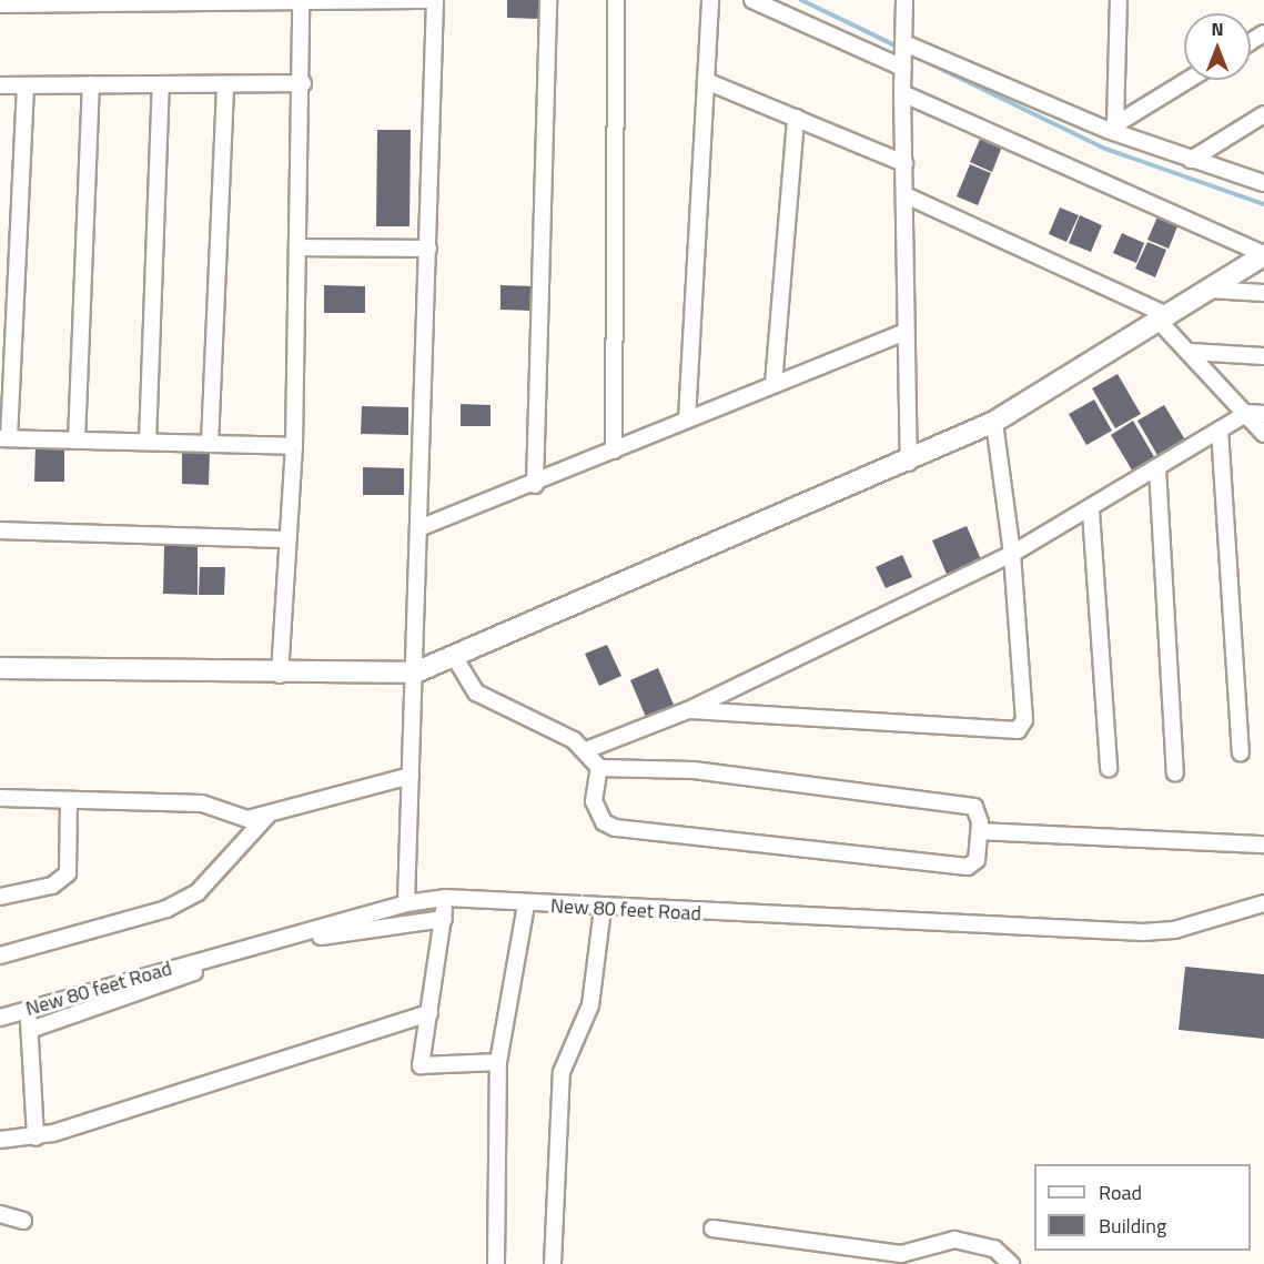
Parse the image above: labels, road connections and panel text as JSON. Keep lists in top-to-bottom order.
{
  "streets": {
    "street": ["New 80 feet Road"]
  },
  "legend": ["Road", "Building"],
  "north": "top"
}
